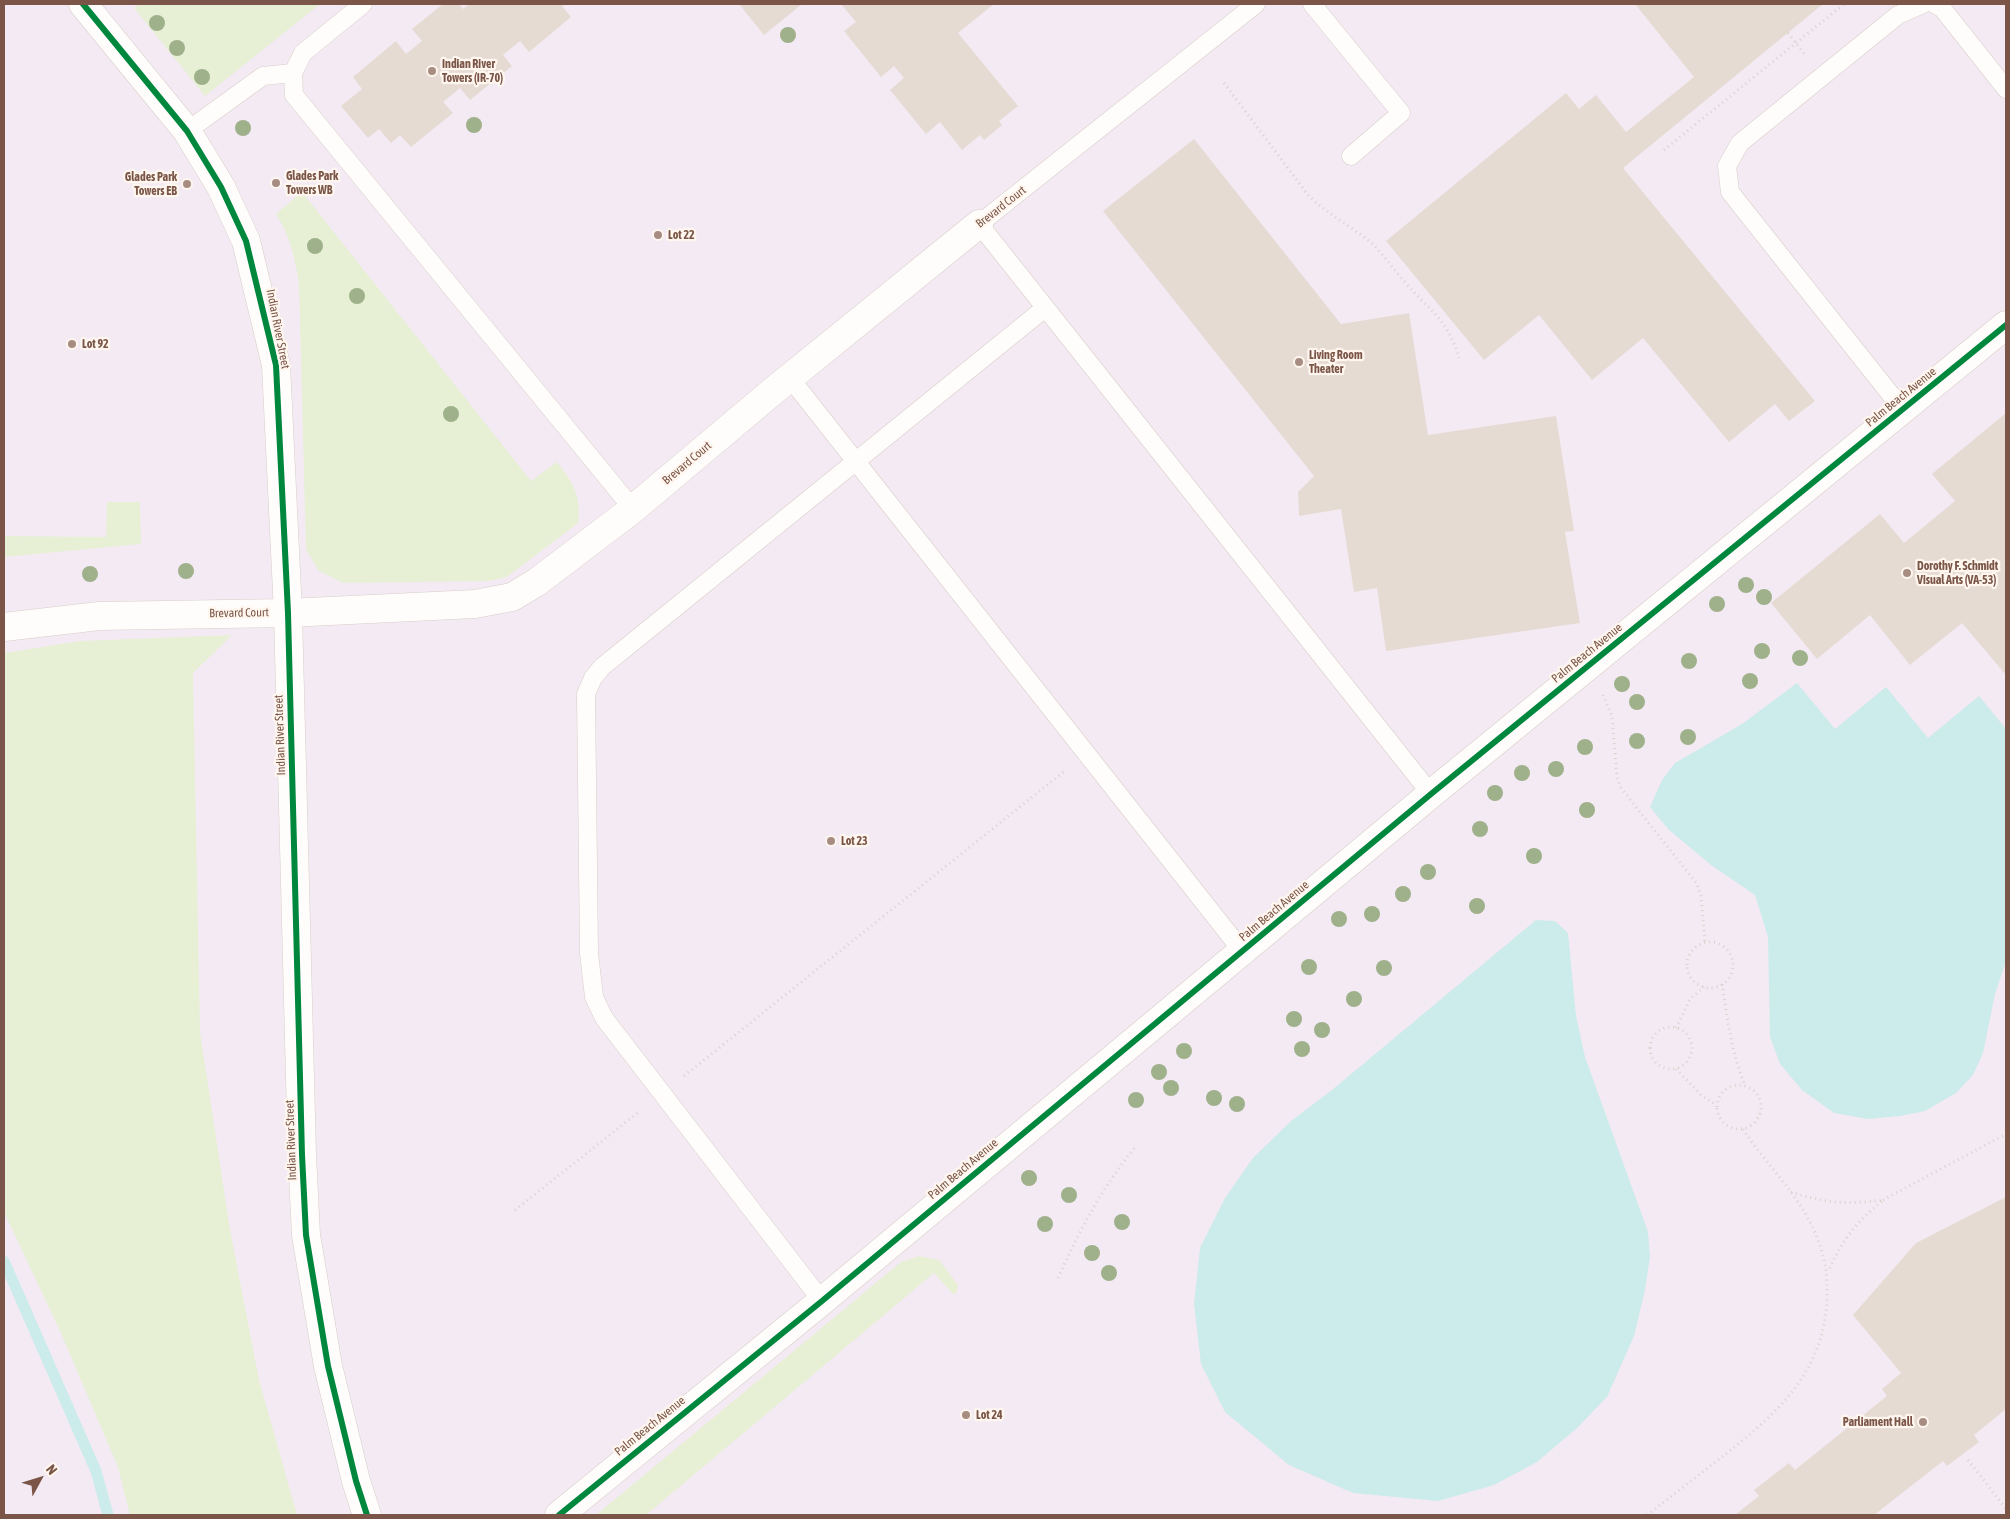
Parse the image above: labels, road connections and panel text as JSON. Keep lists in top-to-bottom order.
{
  "streets": {
    "street": ["Brevard Court", "Indian River Street", "Palm Beach Avenue"]
  },
  "crossings": [
    ["Brevard Court", "Indian River Street"]
  ],
  "places": [
    "Indian River Towers (IR-70)",
    "Glades Park Towers WB",
    "Glades Park Towers EB",
    "Lot 22",
    "Lot 92",
    "Living Room Theater",
    "Dorothy F. Schmidt Visual Arts (VA-53)",
    "Lot 23",
    "Lot 24",
    "Parliament Hall"
  ],
  "north": "top right"
}
